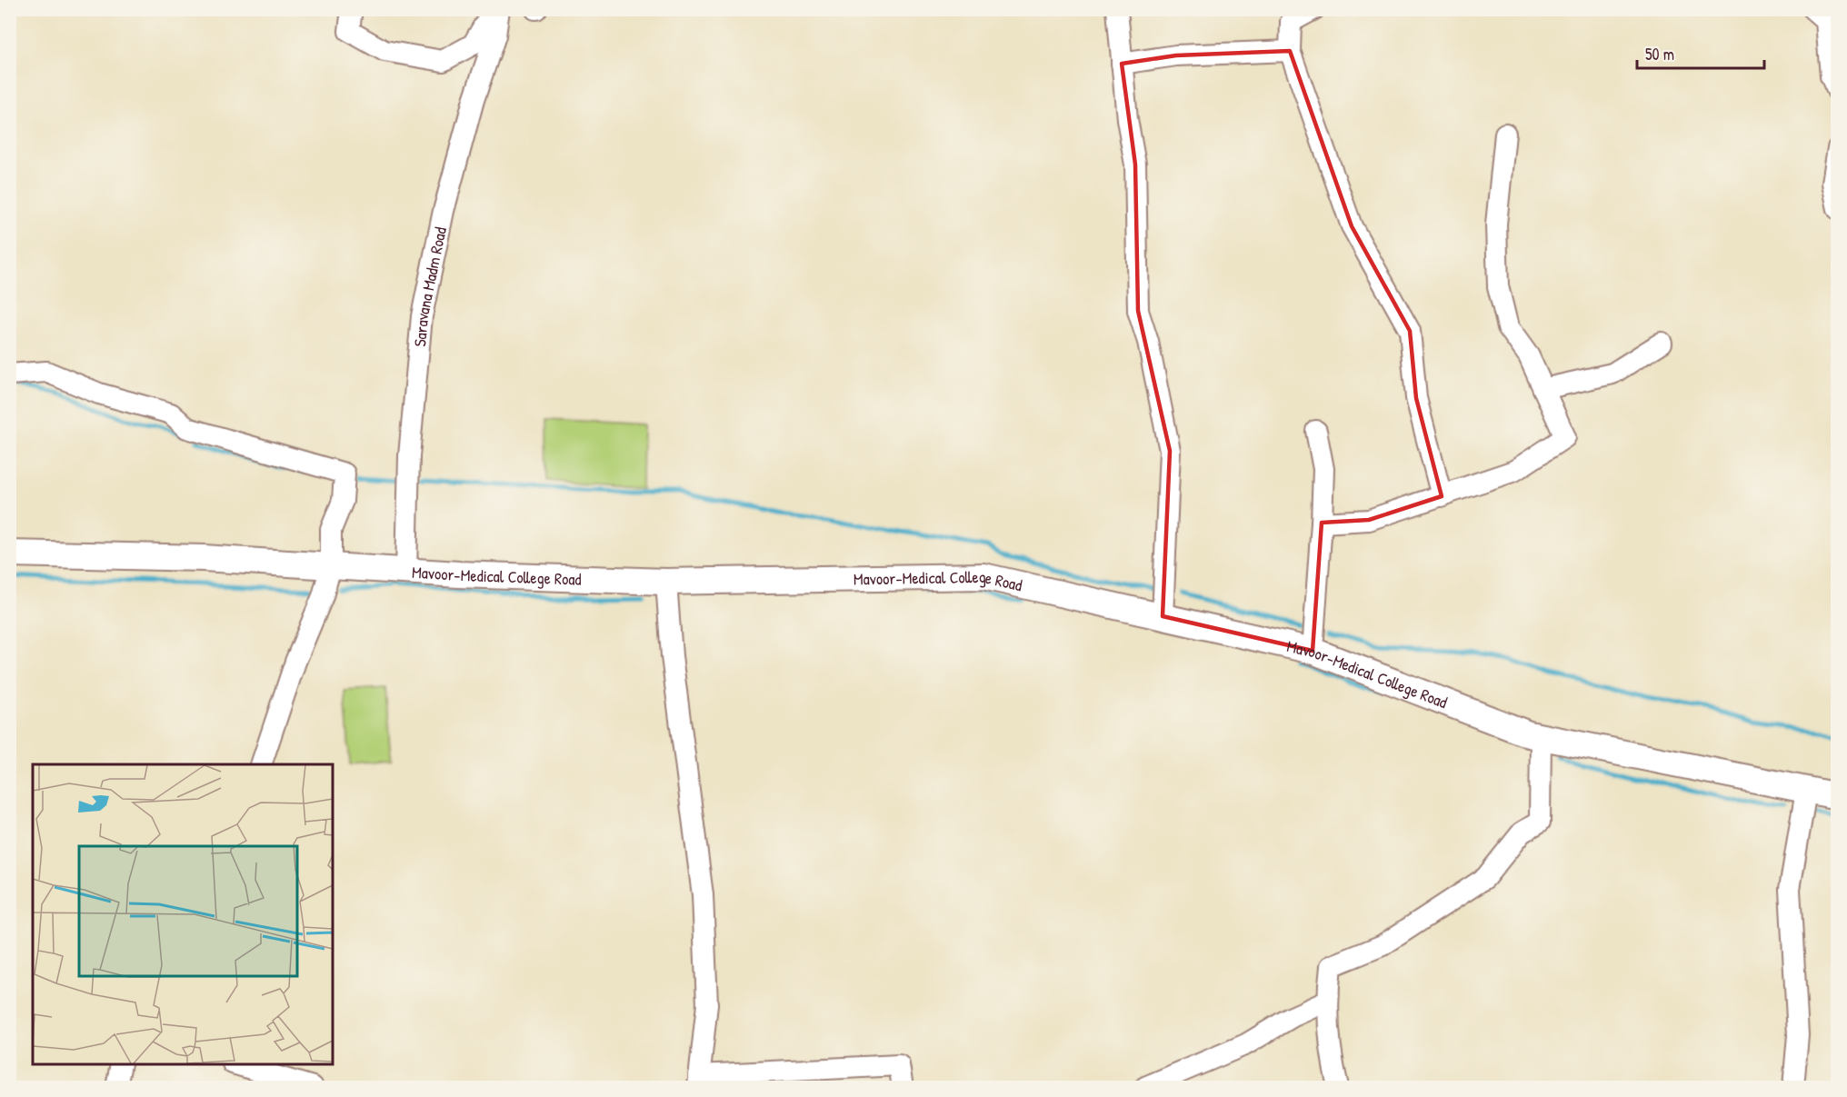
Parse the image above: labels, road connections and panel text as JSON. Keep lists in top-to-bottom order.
{
  "streets": {
    "main road": ["Mavoor-Medical College Road"],
    "street": ["Saravana Madm Road"]
  },
  "crossings": [
    ["Saravana Madm Road", "Mavoor-Medical College Road"]
  ],
  "scale_bar": "50 m"
}
